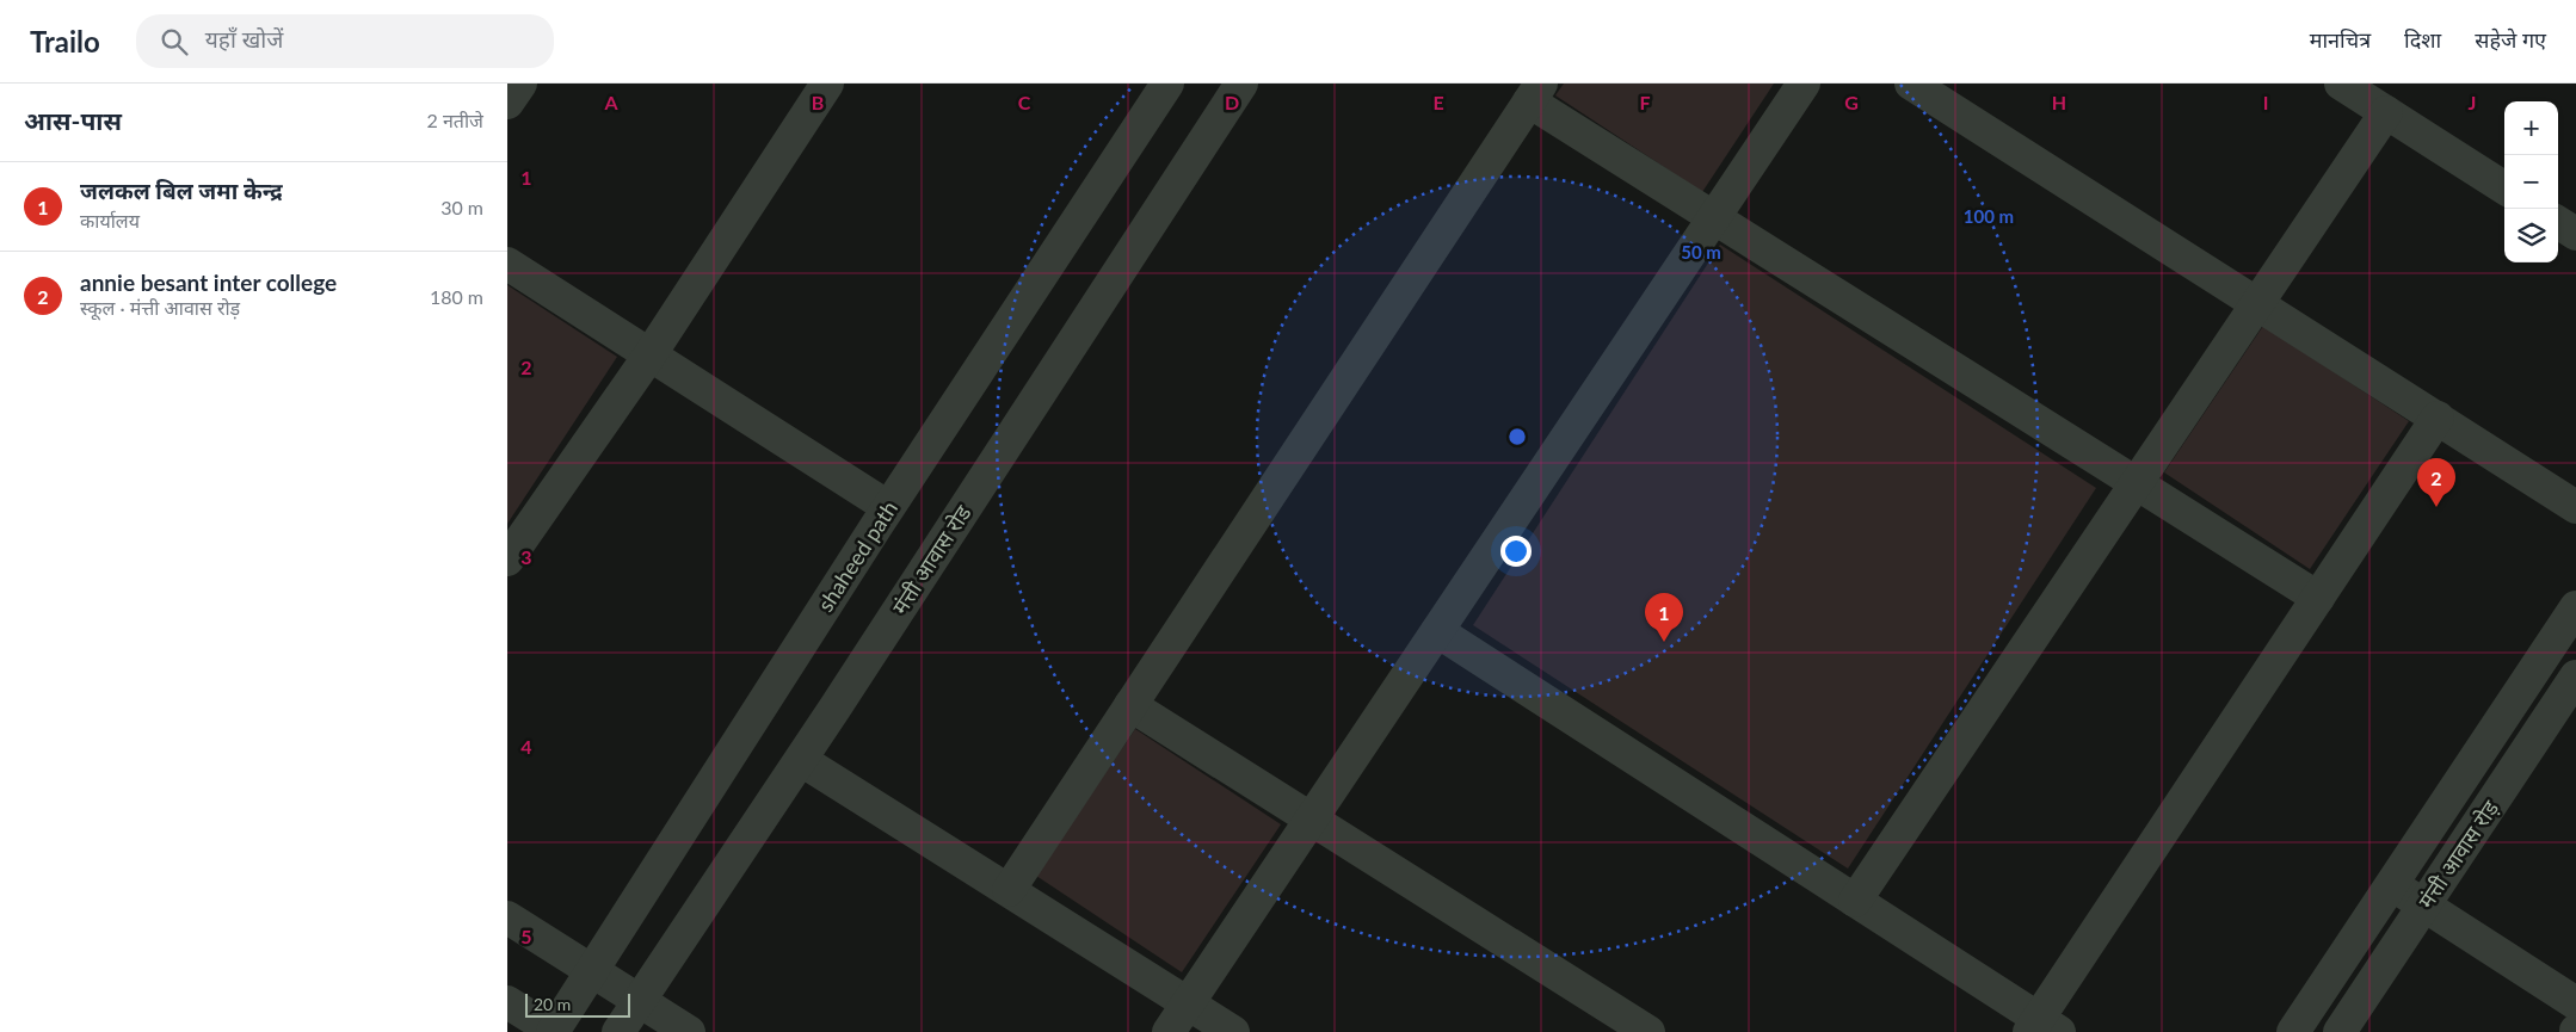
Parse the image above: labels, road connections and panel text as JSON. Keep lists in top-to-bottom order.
{
  "streets": {
    "street": ["shaheed path", "मंत्ती आवास रोड", "मंत्ती आवास रोड़"]
  },
  "scale_bar": "20 m",
  "page": {
    "header": "Trailo",
    "search": "यहाँ खोजें",
    "nav": ["मानचित्र", "दिशा", "सहेजे गए"],
    "heading": ["आस-पास", "2 नतीजे"],
    "map_buttons": ["+", "−"],
    "list": [
      {
        "mark": "1",
        "name": "जलकल बिल जमा केन्द्र",
        "note": "कार्यालय",
        "value": "30 m"
      },
      {
        "mark": "2",
        "name": "annie besant inter college",
        "note": "स्कूल · मंत्ती आवास रोड़",
        "value": "180 m"
      }
    ],
    "pins": ["2", "1"],
    "scale": "20 m"
  },
  "grid": {
    "columns": [
      "A",
      "B",
      "C",
      "D",
      "E",
      "F",
      "G",
      "H",
      "I",
      "J"
    ],
    "rows": [
      "1",
      "2",
      "3",
      "4",
      "5"
    ]
  },
  "rings": ["100 m", "50 m"]
}
